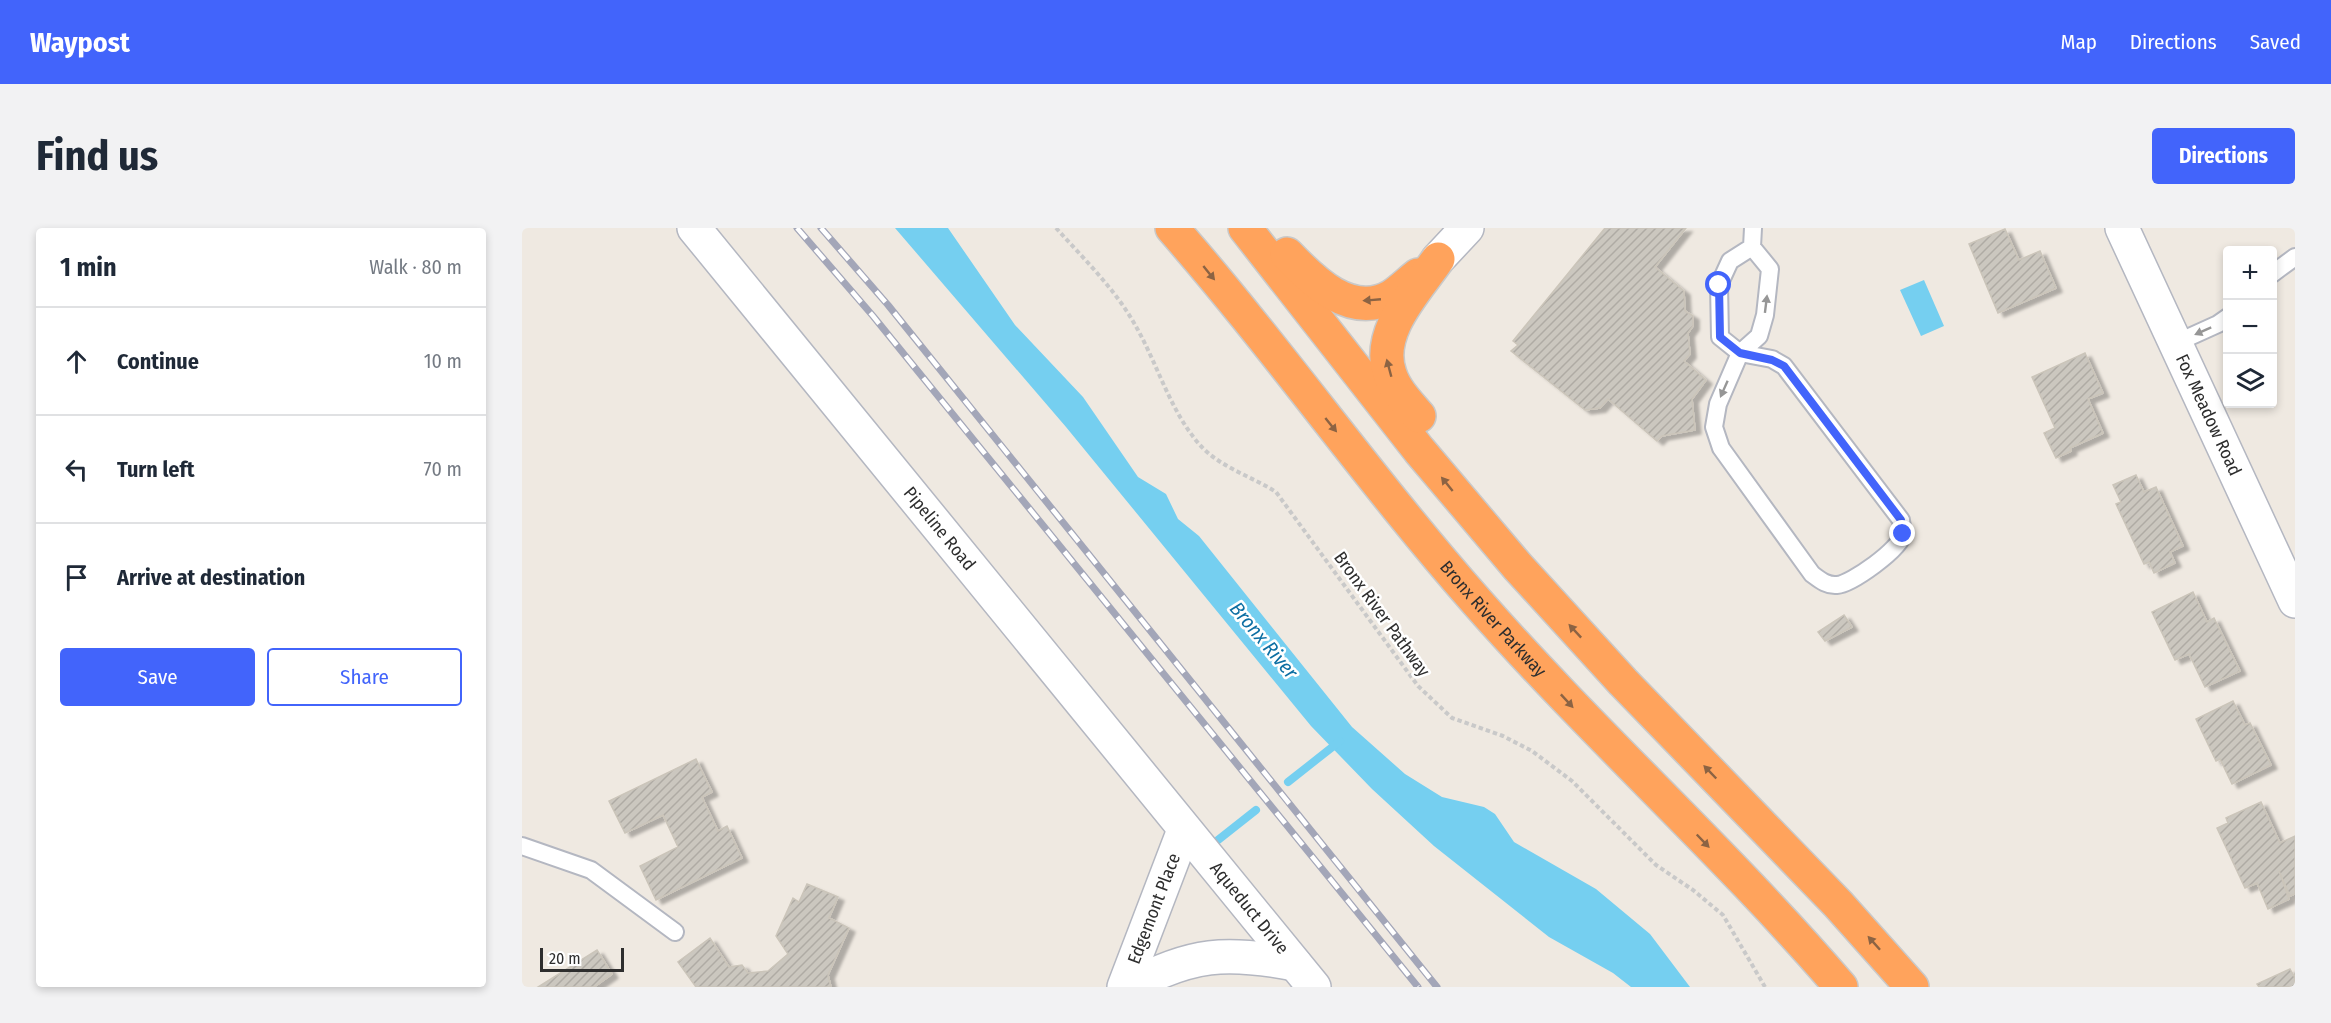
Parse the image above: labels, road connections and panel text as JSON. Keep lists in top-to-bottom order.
{
  "streets": {
    "highway": ["Bronx River Parkway"],
    "street": [
      "Fox Meadow Road",
      "Pipeline Road",
      "Aqueduct Drive",
      "Edgemont Place"
    ],
    "path": ["Bronx River Pathway"]
  },
  "crossings": [
    ["Pipeline Road", "Aqueduct Drive"],
    ["Pipeline Road", "Edgemont Place"],
    ["Aqueduct Drive", "Edgemont Place"]
  ],
  "water": ["Bronx River"],
  "scale_bar": "20 m",
  "page": {
    "header": "Waypost",
    "nav": ["Map", "Directions", "Saved"],
    "buttons": [
      "Directions",
      ["Save", "Share"]
    ],
    "title": "Find us",
    "heading": ["1 min", "Walk · 80 m"],
    "map_buttons": ["+", "−"],
    "list": [
      ["Continue", "10 m"],
      ["Turn left", "70 m"],
      "Arrive at destination"
    ],
    "scale": "20 m"
  }
}
